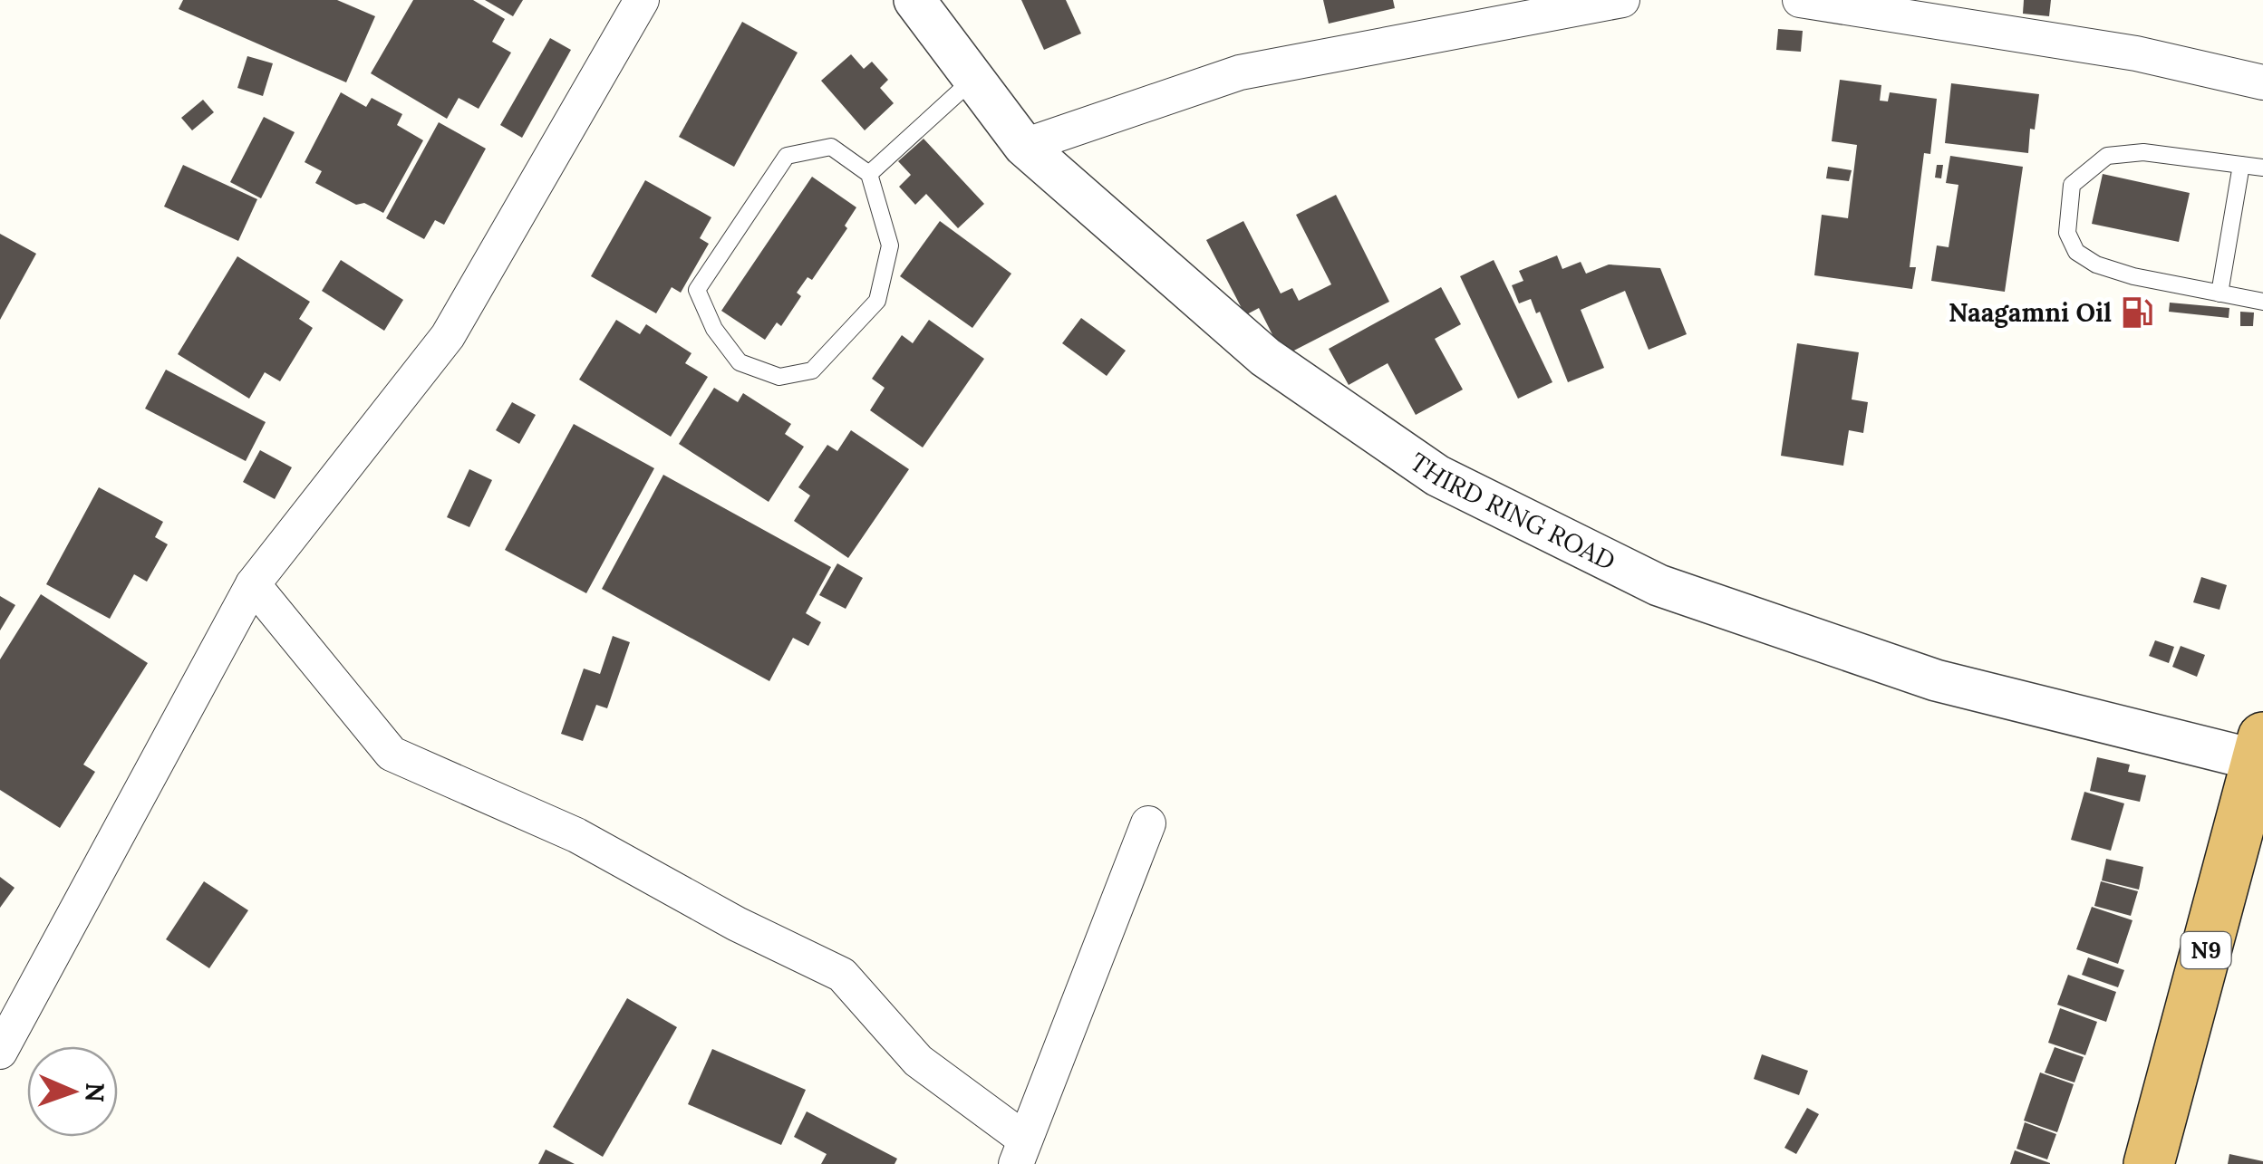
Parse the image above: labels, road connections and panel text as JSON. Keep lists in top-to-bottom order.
{
  "streets": {
    "highway": ["N9"],
    "street": ["THIRD RING ROAD"]
  },
  "crossings": [
    ["THIRD RING ROAD", "N9"]
  ],
  "places": {
    "fuel station": ["Naagamni Oil"]
  },
  "north": "right"
}
